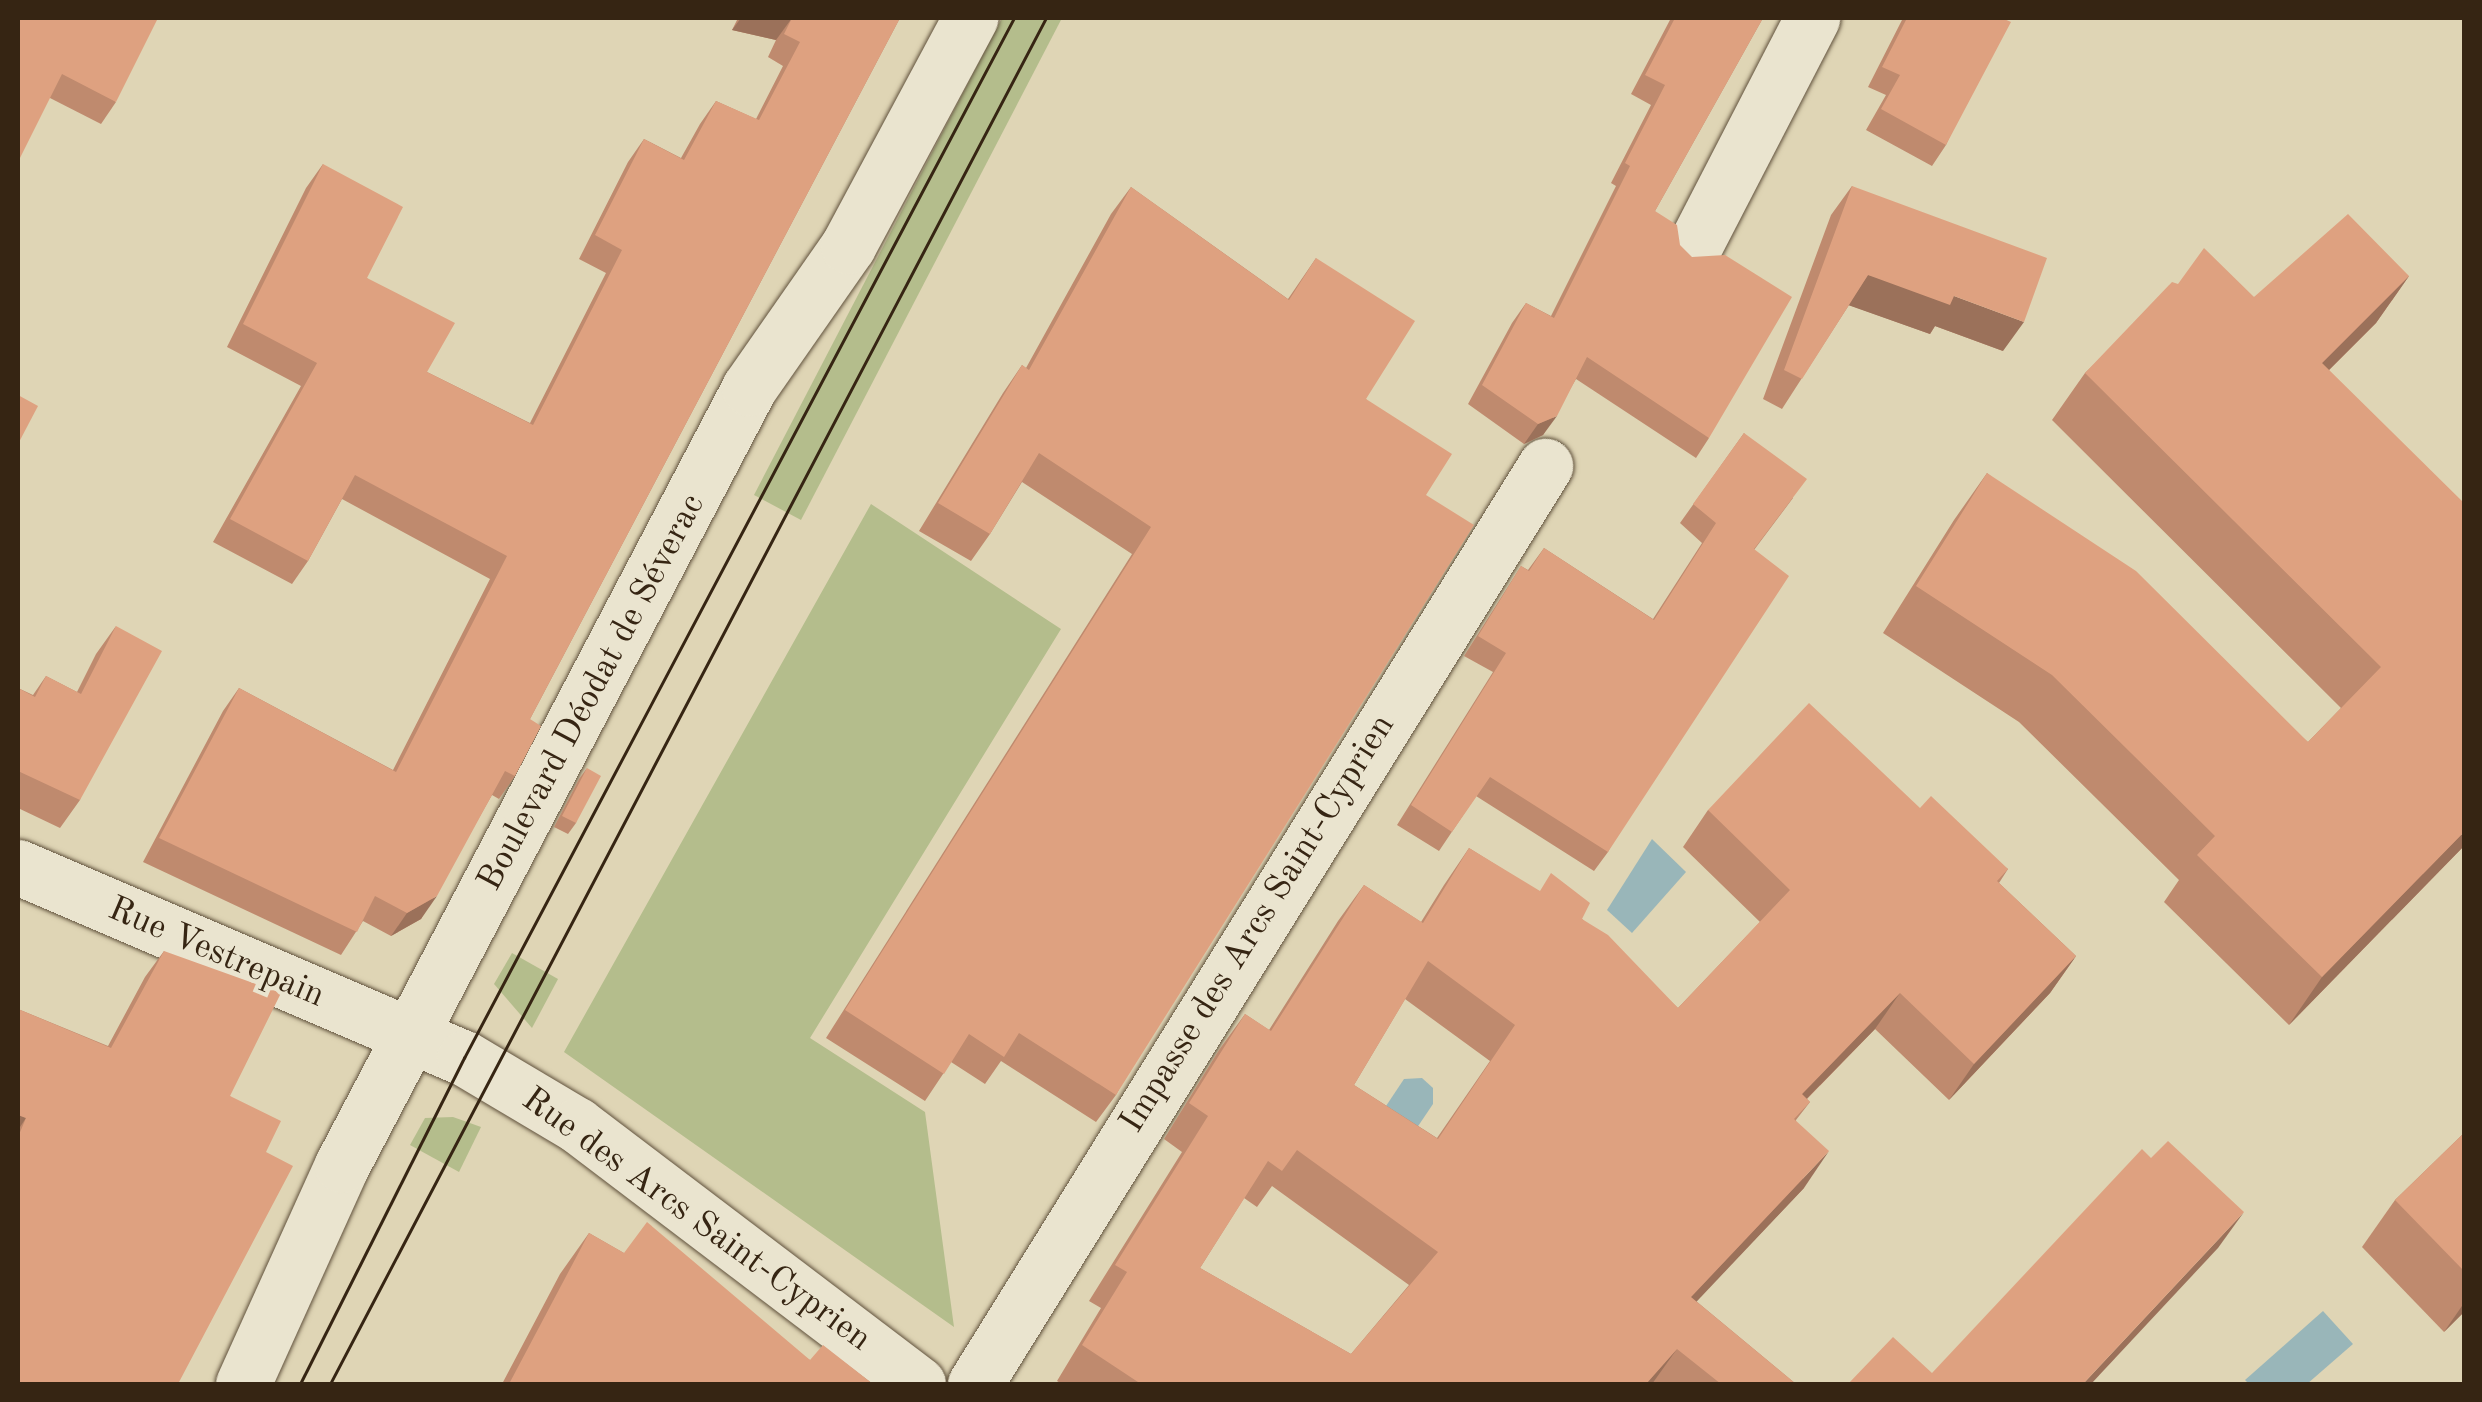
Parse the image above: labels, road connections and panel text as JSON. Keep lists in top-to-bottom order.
{
  "streets": {
    "street": [
      "Boulevard Déodat de Séverac",
      "Impasse des Arcs Saint-Cyprien",
      "Rue Vestrepain",
      "Rue des Arcs Saint-Cyprien"
    ]
  },
  "crossings": [
    ["Boulevard Déodat de Séverac", "Rue Vestrepain"],
    ["Boulevard Déodat de Séverac", "Rue des Arcs Saint-Cyprien"],
    ["Rue Vestrepain", "Rue des Arcs Saint-Cyprien"]
  ]
}
